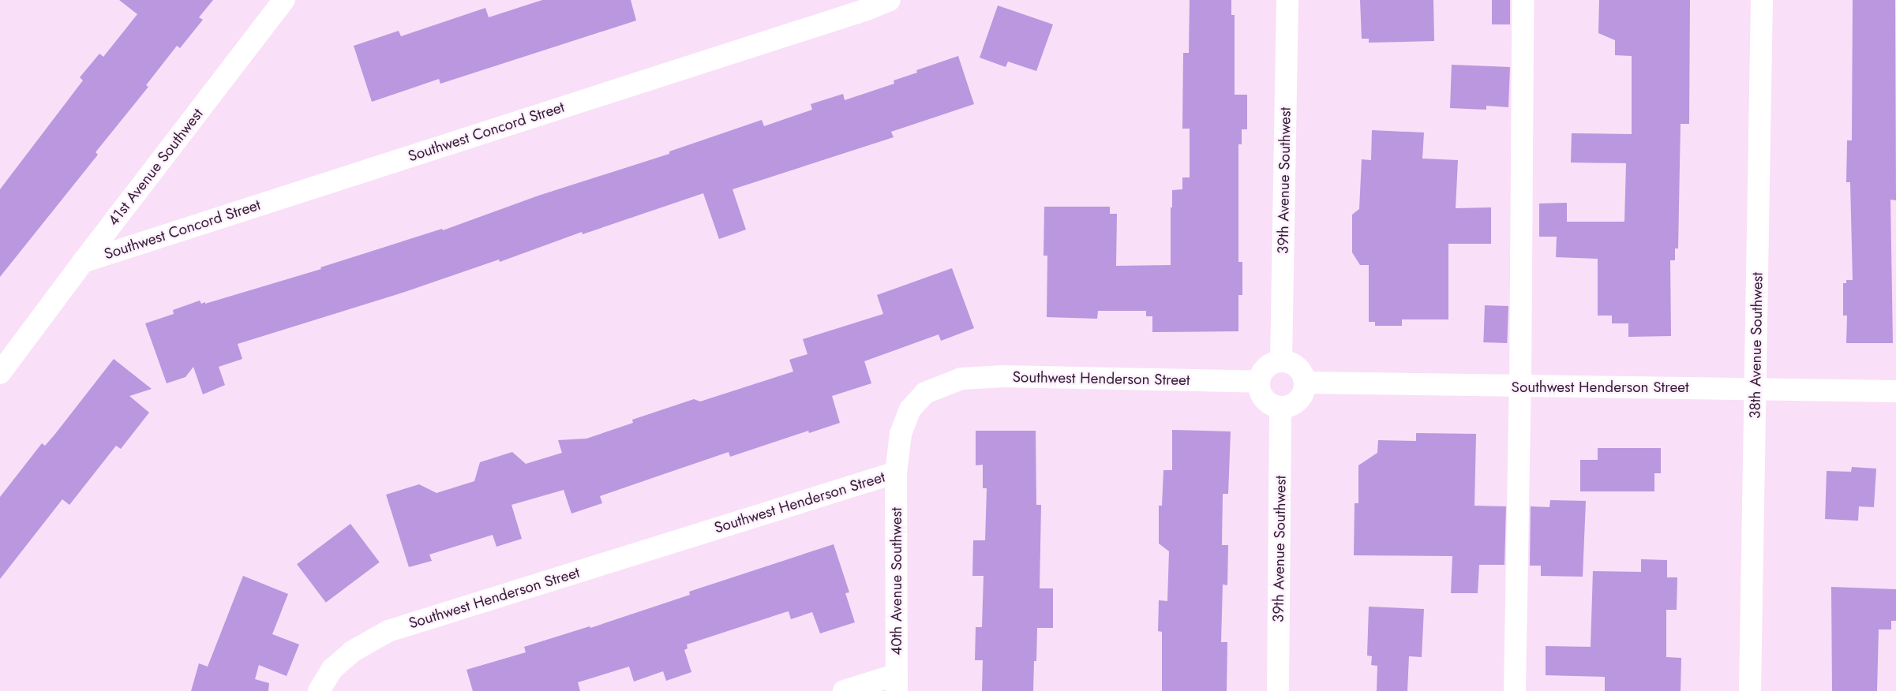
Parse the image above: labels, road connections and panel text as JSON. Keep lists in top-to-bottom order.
{
  "streets": {
    "street": [
      "Southwest Concord Street",
      "41st Avenue Southwest",
      "39th Avenue Southwest",
      "38th Avenue Southwest",
      "Southwest Henderson Street",
      "40th Avenue Southwest"
    ]
  },
  "crossings": [
    ["Southwest Concord Street", "41st Avenue Southwest"],
    ["39th Avenue Southwest", "Southwest Henderson Street"],
    ["38th Avenue Southwest", "Southwest Henderson Street"],
    ["Southwest Henderson Street", "40th Avenue Southwest"]
  ]
}
